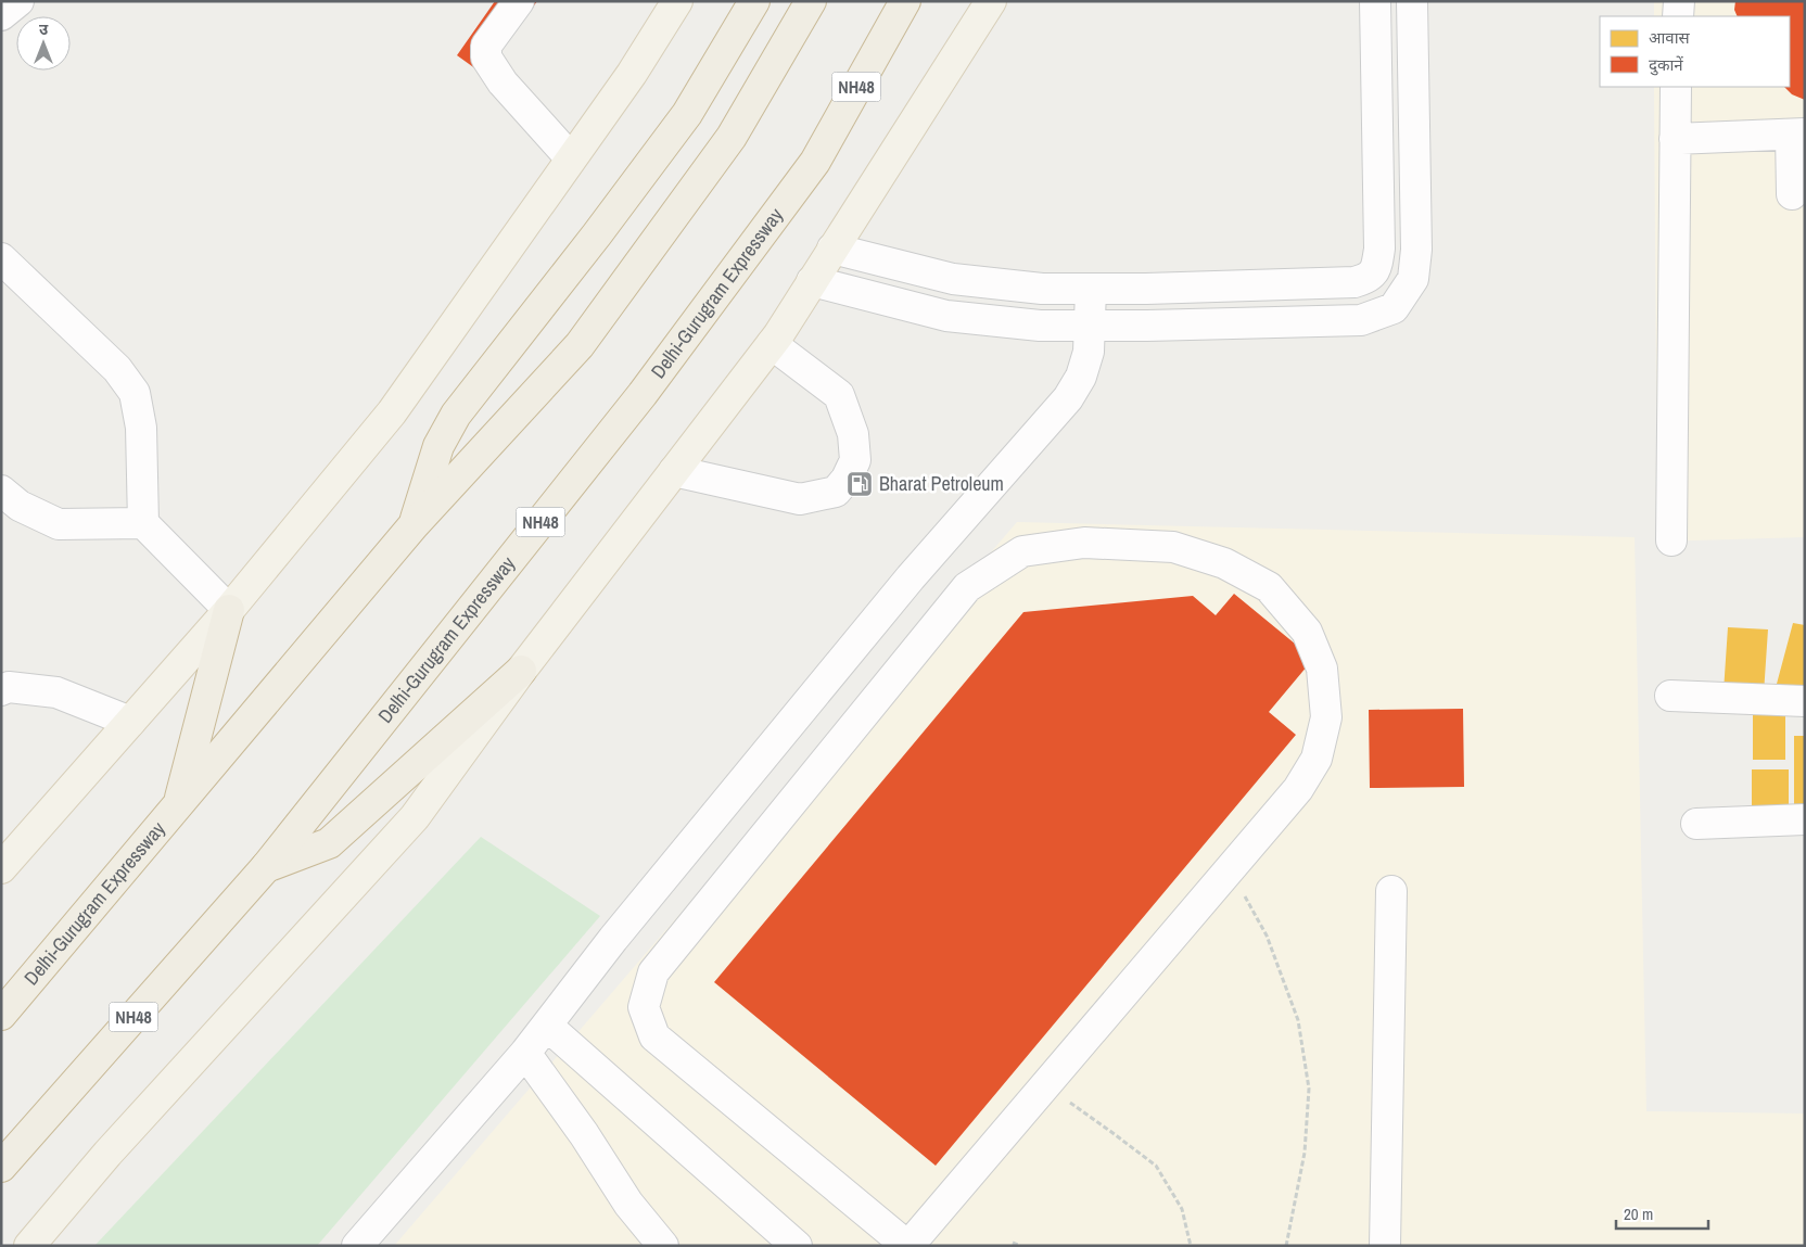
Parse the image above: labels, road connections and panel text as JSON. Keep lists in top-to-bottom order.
{
  "streets": {
    "highway": ["NH48", "Delhi-Gurugram Expressway"]
  },
  "places": {
    "fuel station": ["Bharat Petroleum"]
  },
  "legend": ["आवास", "दुकानें"],
  "scale_bar": "20 m",
  "north": "top"
}
